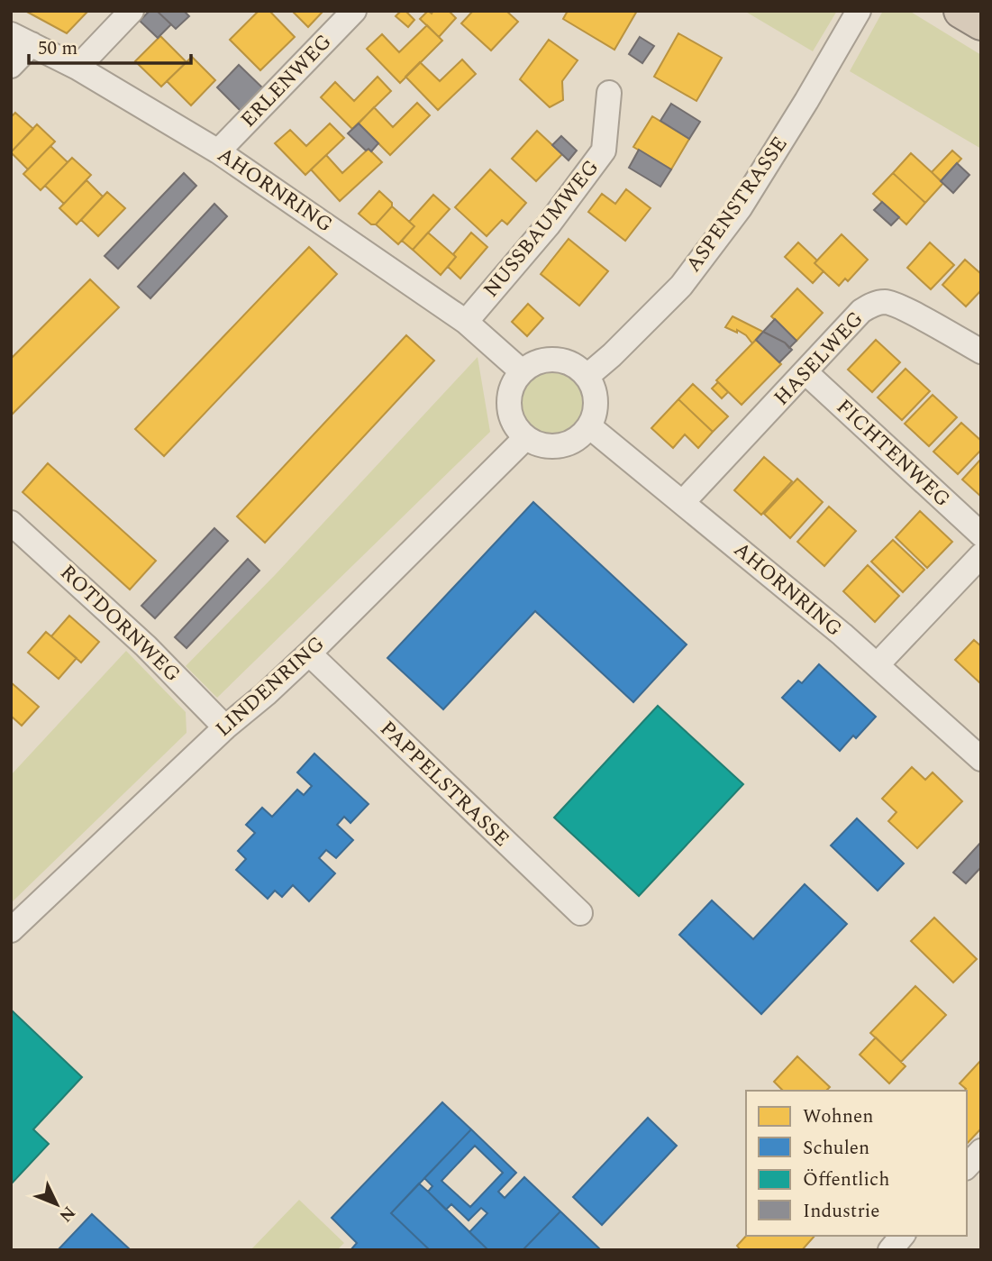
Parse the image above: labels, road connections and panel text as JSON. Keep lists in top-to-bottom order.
{
  "streets": {
    "street": [
      "ERLENWEG",
      "AHORNRING",
      "ASPENSTRASSE",
      "NUSSBAUMWEG",
      "HASELWEG",
      "FICHTENWEG",
      "ROTDORNWEG",
      "LINDENRING",
      "PAPPELSTRASSE"
    ]
  },
  "crossings": [
    ["ERLENWEG", "AHORNRING"],
    ["AHORNRING", "ASPENSTRASSE"],
    ["AHORNRING", "NUSSBAUMWEG"],
    ["AHORNRING", "HASELWEG"],
    ["AHORNRING", "LINDENRING"],
    ["ASPENSTRASSE", "LINDENRING"],
    ["HASELWEG", "FICHTENWEG"],
    ["ROTDORNWEG", "LINDENRING"],
    ["LINDENRING", "PAPPELSTRASSE"]
  ],
  "legend": [
    "Wohnen",
    "Schulen",
    "Öffentlich",
    "Industrie"
  ],
  "scale_bar": "50 m",
  "north": "bottom right"
}
